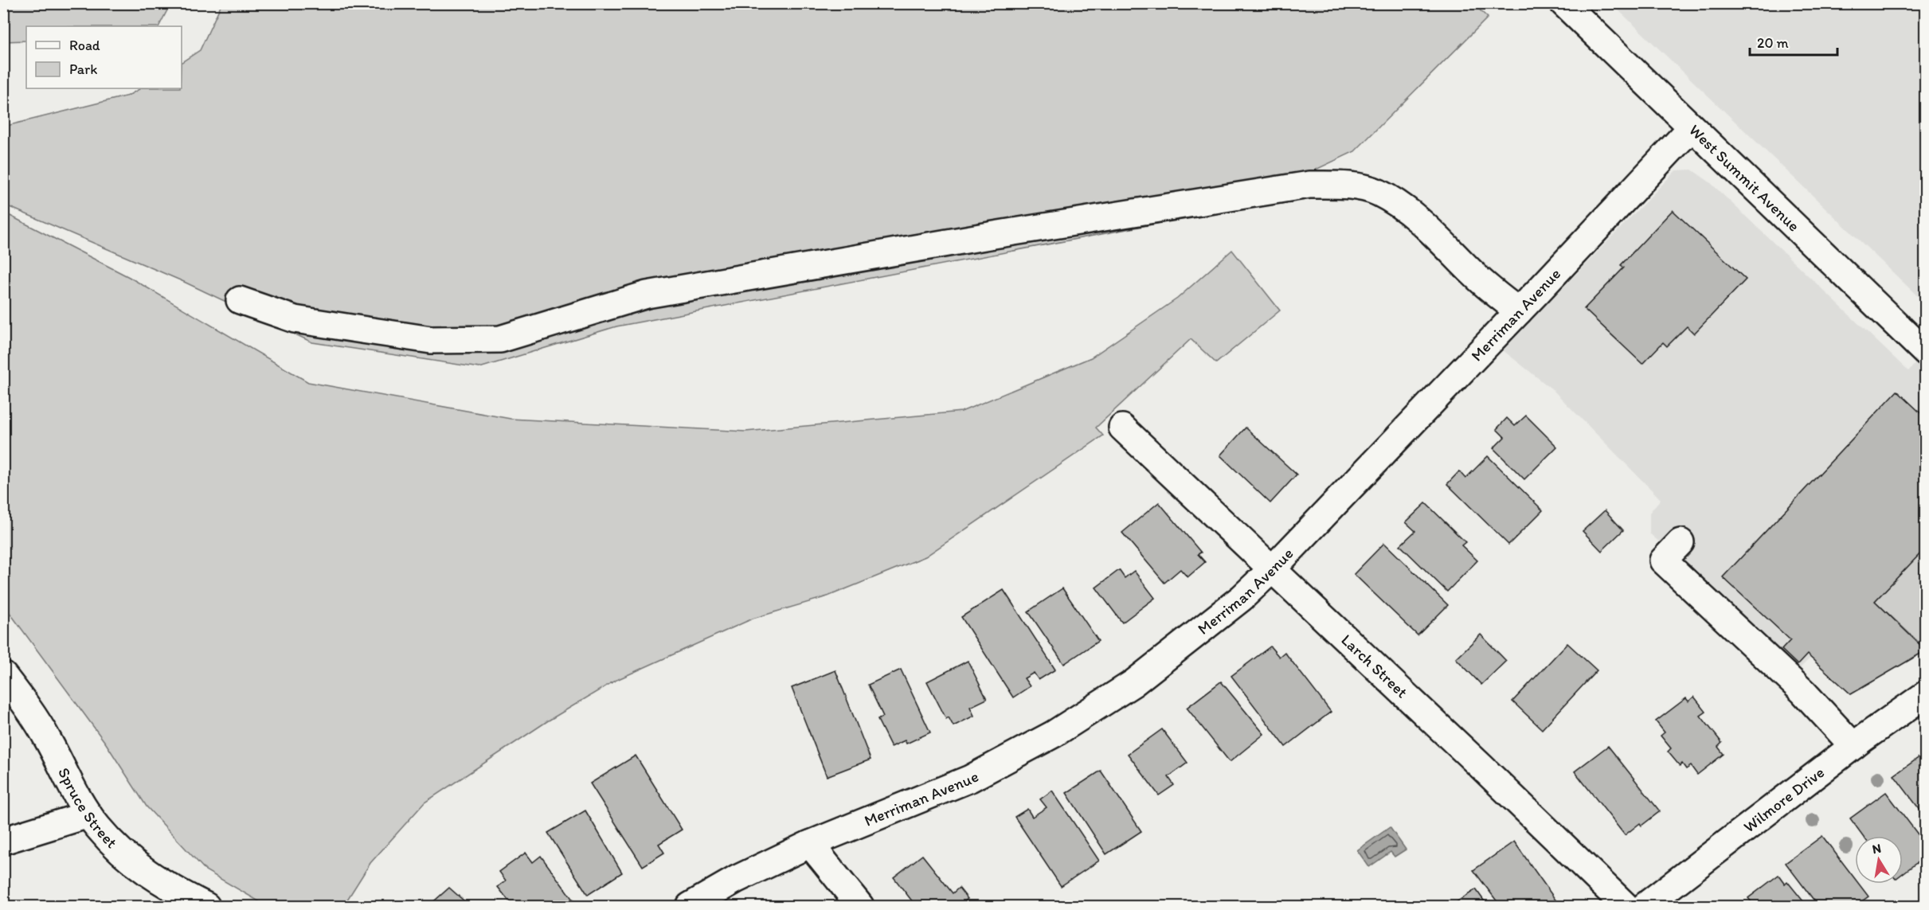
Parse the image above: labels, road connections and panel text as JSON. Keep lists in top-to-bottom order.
{
  "streets": {
    "street": [
      "West Summit Avenue",
      "Merriman Avenue",
      "Larch Street",
      "Wilmore Drive",
      "Spruce Street"
    ]
  },
  "crossings": [
    ["West Summit Avenue", "Merriman Avenue"],
    ["Merriman Avenue", "Larch Street"]
  ],
  "legend": ["Road", "Park"],
  "scale_bar": "20 m",
  "north": "top"
}
